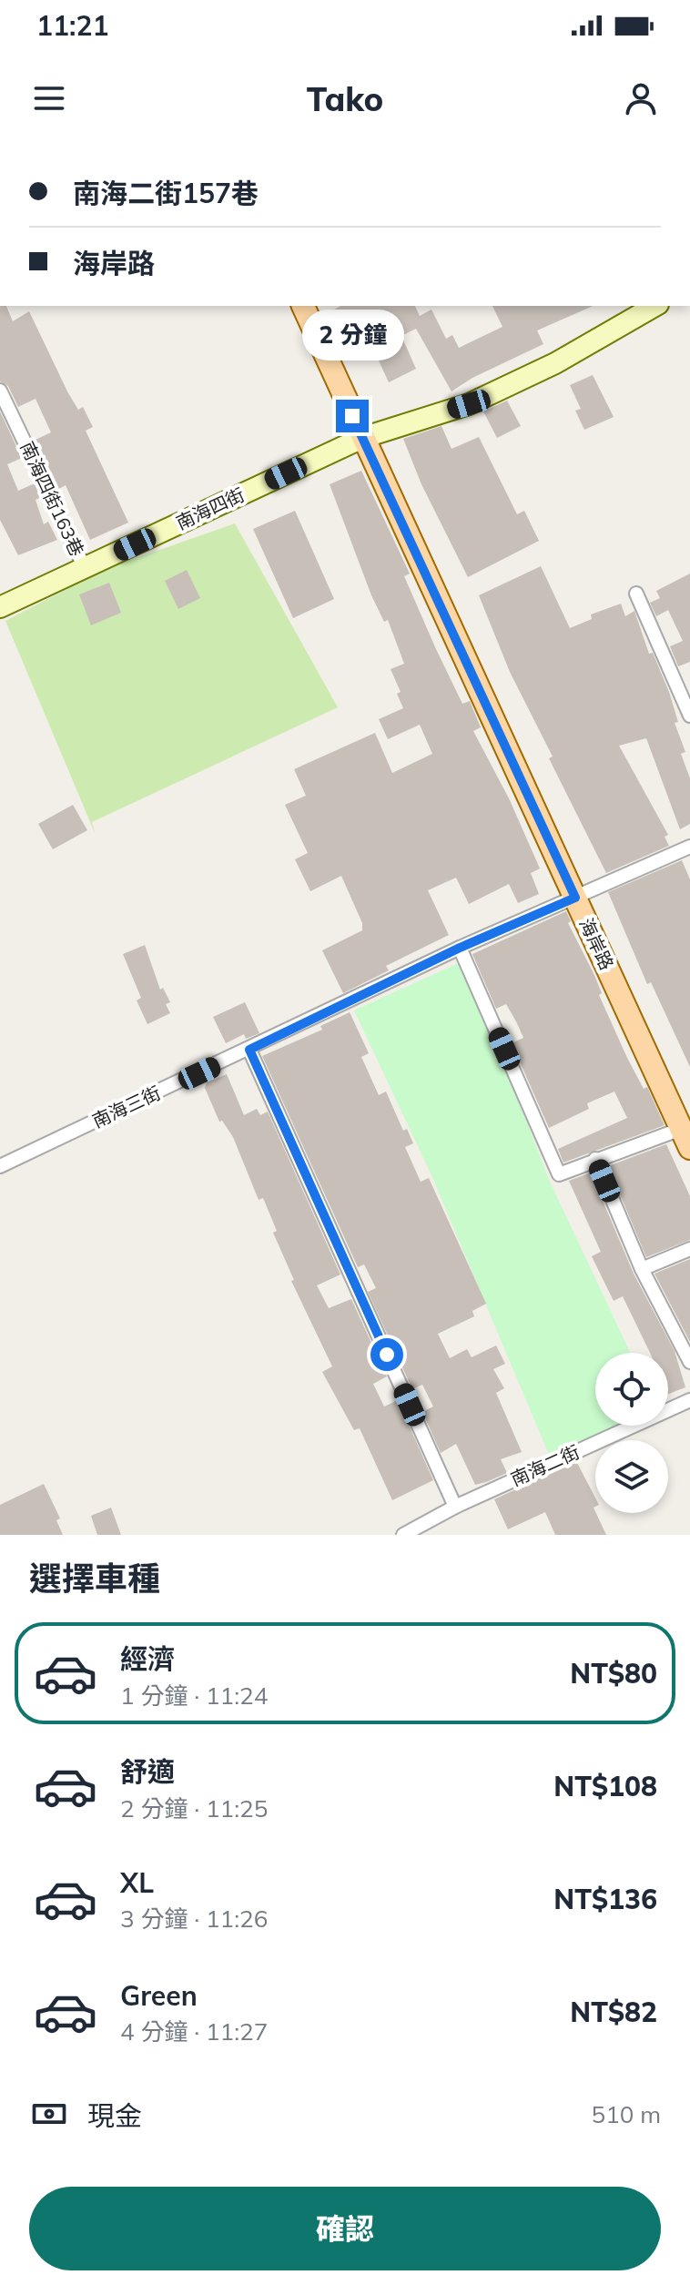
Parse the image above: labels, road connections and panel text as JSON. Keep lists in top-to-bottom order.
{
  "streets": {
    "main road": ["海岸路"],
    "street": [
      "南海四街163巷",
      "南海四街",
      "南海三街",
      "南海二街"
    ]
  },
  "crossings": [
    ["南海四街163巷", "南海四街"],
    ["南海四街", "海岸路"],
    ["海岸路", "南海三街"]
  ],
  "page": {
    "status": "11:21",
    "header": "Tako",
    "banner": ["南海二街157巷", "海岸路"],
    "bubble": "2 分鐘",
    "heading": "選擇車種",
    "list": [
      {
        "name": "經濟",
        "note": "1 分鐘 · 11:24",
        "value": "NT$80"
      },
      {
        "name": "舒適",
        "note": "2 分鐘 · 11:25",
        "value": "NT$108"
      },
      {
        "name": "XL",
        "note": "3 分鐘 · 11:26",
        "value": "NT$136"
      },
      {
        "name": "Green",
        "note": "4 分鐘 · 11:27",
        "value": "NT$82"
      }
    ],
    "pay": ["現金", "510 m"],
    "buttons": "確認"
  }
}
